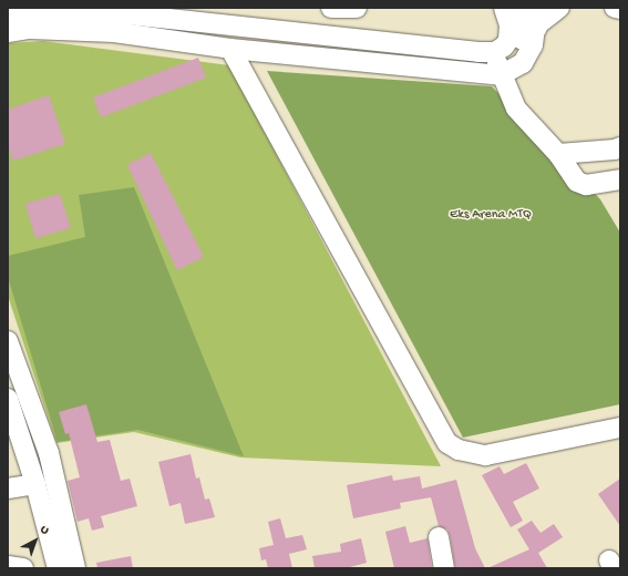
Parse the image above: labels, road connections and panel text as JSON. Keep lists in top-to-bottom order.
{
  "parks": ["Eks Arena MTQ"],
  "north": "top right"
}
